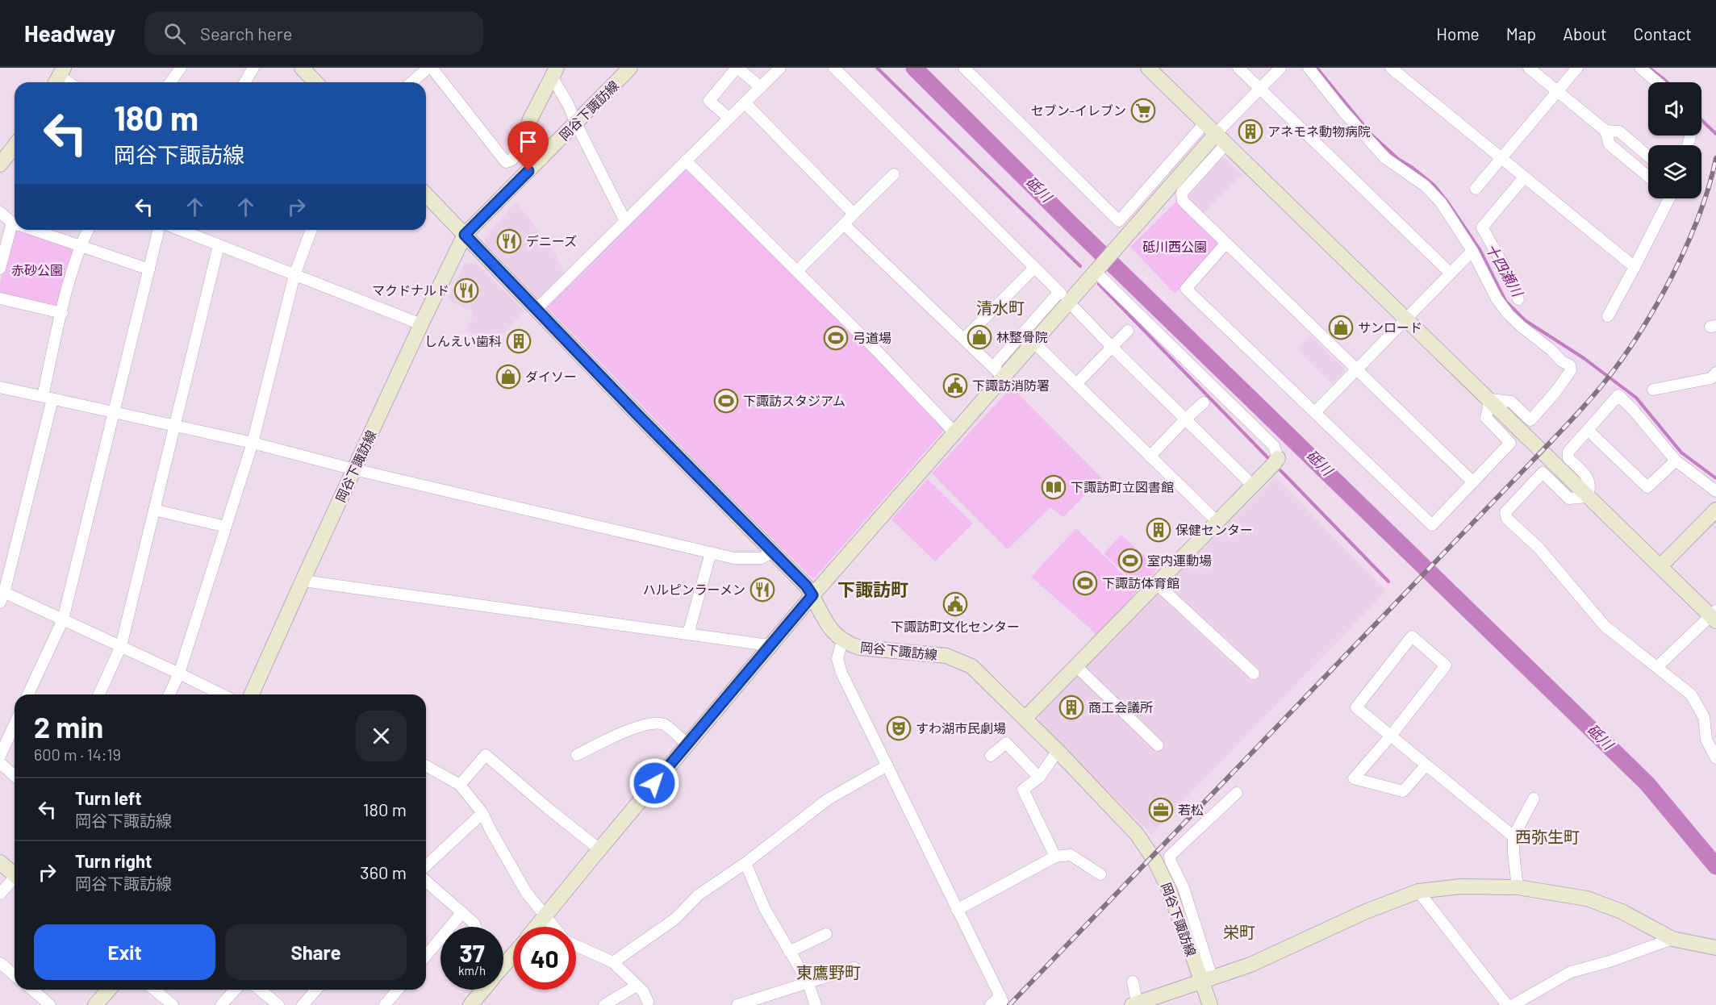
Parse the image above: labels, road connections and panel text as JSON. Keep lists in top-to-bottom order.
{
  "streets": {
    "street": ["岡谷下諏訪線"]
  },
  "districts": [
    "清水町",
    "下諏訪町",
    "西弥生町",
    "栄町",
    "東鷹野町"
  ],
  "water": ["砥川", "十四瀬川"],
  "parks": ["砥川西公園", "赤砂公園"],
  "places": {
    "supermarket": ["セブン-イレブン"],
    "building": [
      "アネモネ動物病院",
      "しんえい歯科",
      "保健センター",
      "商工会議所"
    ],
    "restaurant": ["デニーズ", "マクドナルド", "ハルピンラーメン"],
    "shop": ["サンロード", "林整骨院", "ダイソー"],
    "sports": [
      "弓道場",
      "下諏訪スタジアム",
      "室内運動場",
      "下諏訪体育館"
    ],
    "public building": ["下諏訪消防署", "下諏訪町文化センター"],
    "library": ["下諏訪町立図書館"],
    "theatre": ["すわ湖市民劇場"],
    "office": ["若松"]
  },
  "page": {
    "header": "Headway",
    "search": "Search here",
    "nav": [
      "Home",
      "Map",
      "About",
      "Contact"
    ],
    "turn": ["180 m", "岡谷下諏訪線"],
    "heading": ["2 min", "600 m · 14:19"],
    "list": [
      {
        "name": "Turn left",
        "note": "岡谷下諏訪線",
        "value": "180 m"
      },
      {
        "name": "Turn right",
        "note": "岡谷下諏訪線",
        "value": "360 m"
      }
    ],
    "buttons": ["Exit", "Share"],
    "speed": "37 km/h",
    "limit": "40"
  }
}
